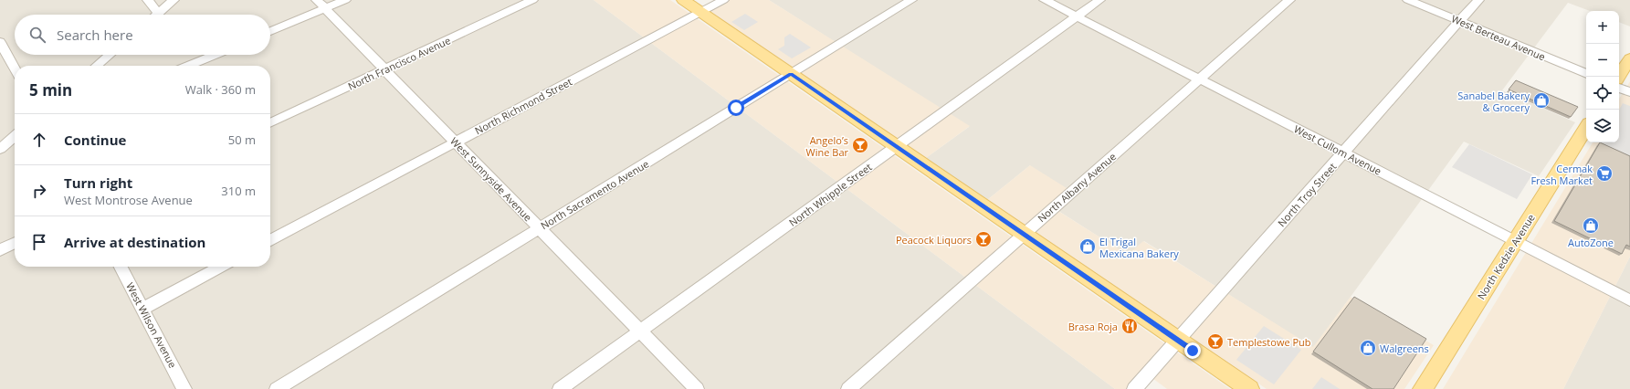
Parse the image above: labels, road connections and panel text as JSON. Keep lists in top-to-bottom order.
{
  "streets": {
    "main road": ["North Kedzie Avenue"],
    "street": [
      "West Berteau Avenue",
      "North Francisco Avenue",
      "North Richmond Street",
      "West Cullom Avenue",
      "West Sunnyside Avenue",
      "North Albany Avenue",
      "North Sacramento Avenue",
      "North Whipple Street",
      "North Troy Street",
      "West Wilson Avenue"
    ]
  },
  "crossings": [
    ["West Berteau Avenue", "North Troy Street"],
    ["North Francisco Avenue", "West Sunnyside Avenue"],
    ["North Richmond Street", "West Sunnyside Avenue"],
    ["West Cullom Avenue", "North Albany Avenue"],
    ["West Cullom Avenue", "North Whipple Street"],
    ["West Cullom Avenue", "North Troy Street"],
    ["West Cullom Avenue", "North Kedzie Avenue"],
    ["West Sunnyside Avenue", "North Sacramento Avenue"],
    ["West Sunnyside Avenue", "North Whipple Street"]
  ],
  "places": {
    "shop": [
      "Sanabel Bakery & Grocery",
      "AutoZone",
      "El Trigal Mexicana Bakery",
      "Walgreens"
    ],
    "bar": ["Angelo’s Wine Bar", "Peacock Liquors", "Templestowe Pub"],
    "supermarket": ["Cermak Fresh Market"],
    "restaurant": ["Brasa Roja"]
  },
  "page": {
    "map_buttons": ["+", "−"],
    "search": "Search here",
    "heading": ["5 min", "Walk · 360 m"],
    "list": [
      ["Continue", "50 m"],
      ["Turn right", "West Montrose Avenue", "310 m"],
      "Arrive at destination"
    ]
  }
}
